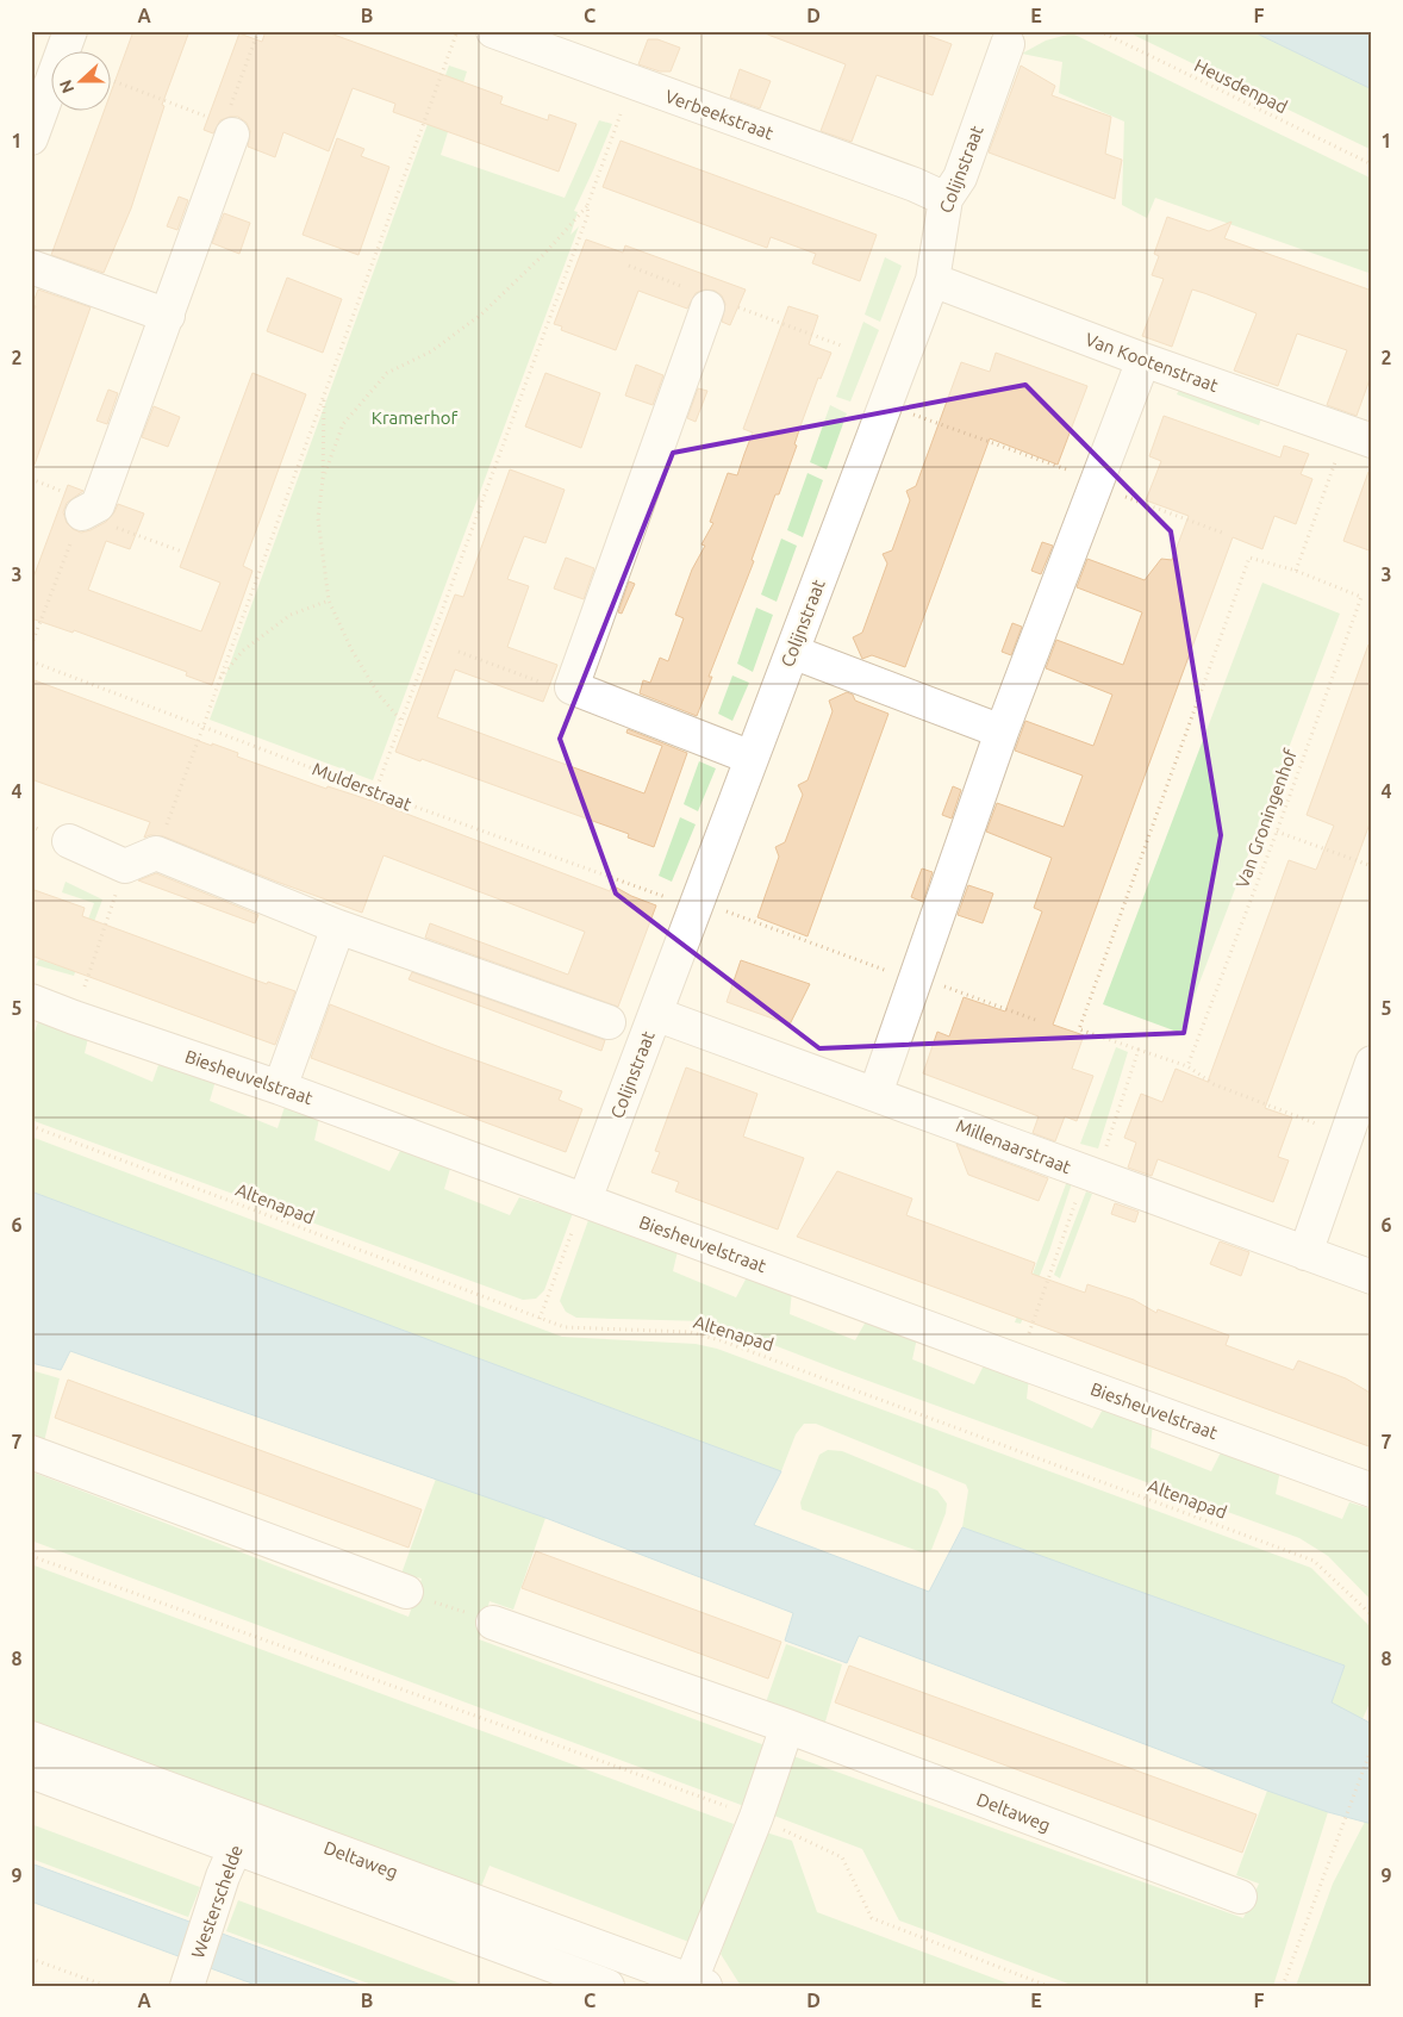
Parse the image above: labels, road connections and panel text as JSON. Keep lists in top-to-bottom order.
{
  "streets": {
    "street": [
      "Verbeekstraat",
      "Colijnstraat",
      "Van Kootenstraat",
      "Biesheuvelstraat",
      "Millenaarstraat",
      "Deltaweg",
      "Westerschelde"
    ],
    "path": [
      "Heusdenpad",
      "Mulderstraat",
      "Van Groningenhof",
      "Altenapad"
    ]
  },
  "crossings": [
    ["Verbeekstraat", "Colijnstraat"],
    ["Colijnstraat", "Van Kootenstraat"],
    ["Colijnstraat", "Mulderstraat"],
    ["Colijnstraat", "Biesheuvelstraat"],
    ["Colijnstraat", "Millenaarstraat"],
    ["Deltaweg", "Westerschelde"]
  ],
  "parks": ["Kramerhof"],
  "north": "left",
  "grid": {
    "columns": [
      "A",
      "B",
      "C",
      "D",
      "E",
      "F"
    ],
    "rows": [
      "1",
      "2",
      "3",
      "4",
      "5",
      "6",
      "7",
      "8",
      "9"
    ]
  }
}
